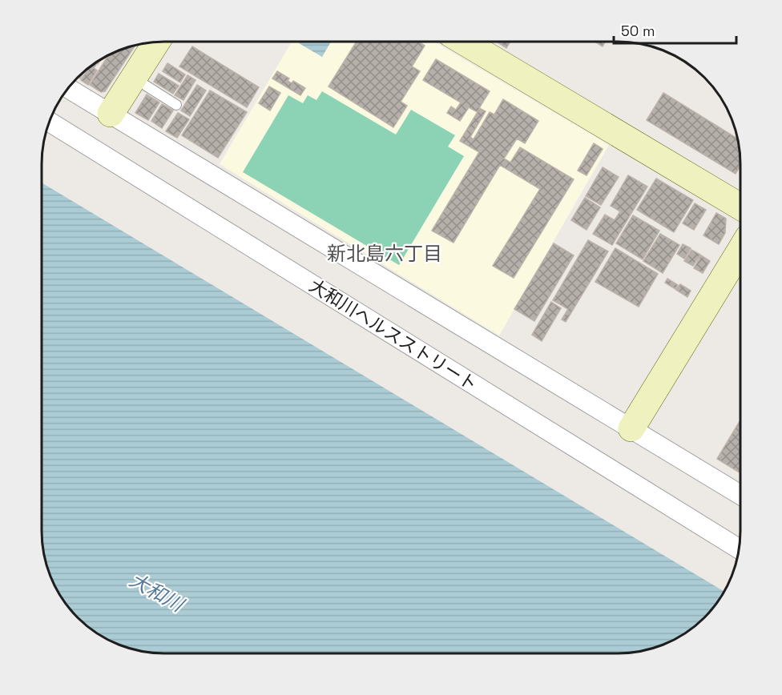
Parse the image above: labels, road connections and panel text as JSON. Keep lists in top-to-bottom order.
{
  "streets": {
    "street": ["大和川ヘルスストリート"]
  },
  "districts": ["新北島六丁目"],
  "water": ["大和川"],
  "scale_bar": "50 m"
}
